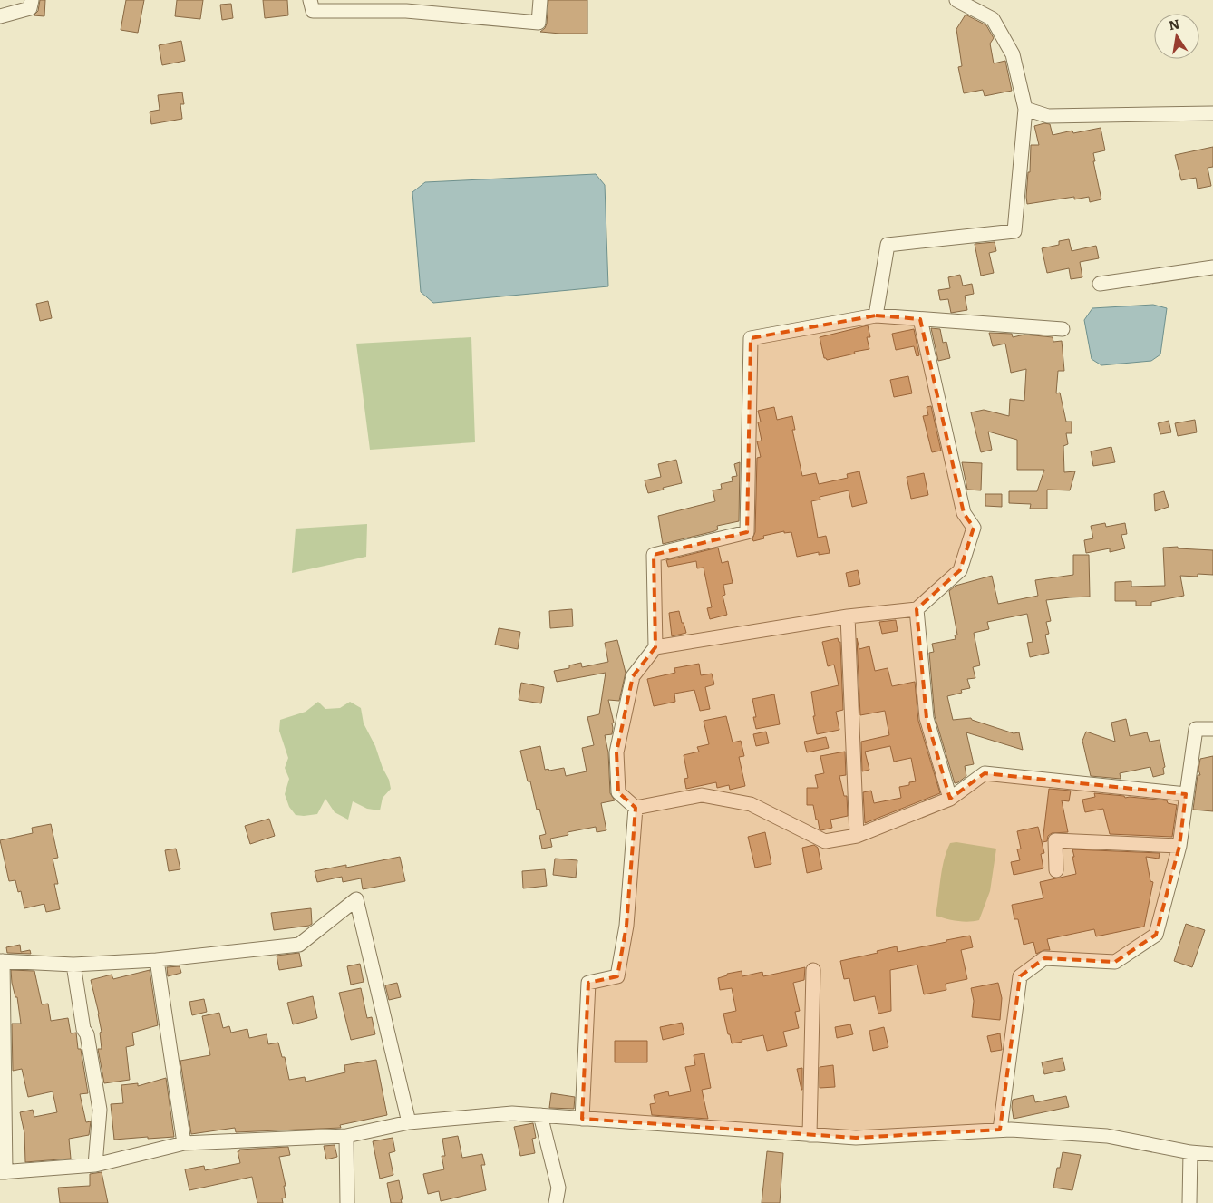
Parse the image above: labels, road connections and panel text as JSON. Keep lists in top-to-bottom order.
{
  "north": "top"
}
